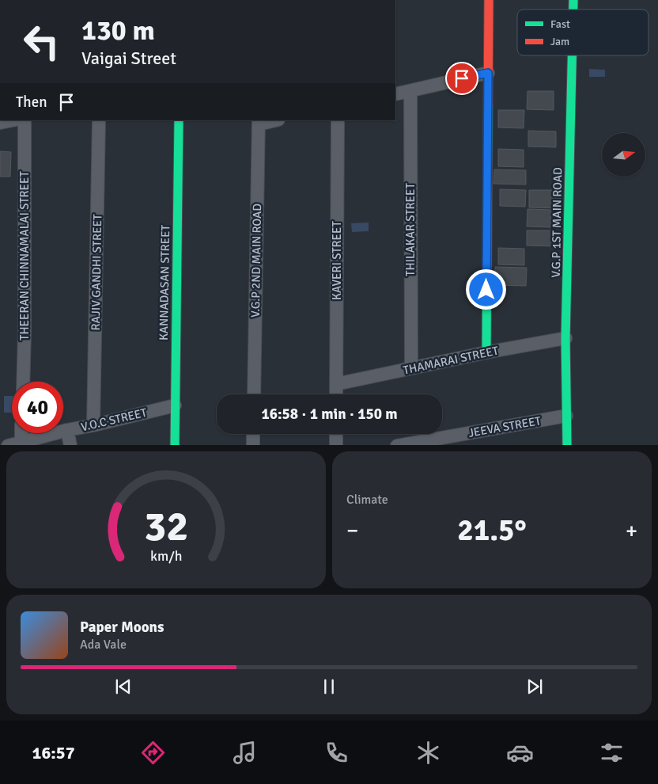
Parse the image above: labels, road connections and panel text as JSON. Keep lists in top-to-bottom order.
{
  "streets": {
    "street": [
      "V.G.P 1ST MAIN ROAD",
      "THILAKAR STREET",
      "THEERAN CHINNAMALAI STREET",
      "V.G.P 2ND MAIN ROAD",
      "KAVERI STREET",
      "RAJIV GANDHI STREET",
      "KANNADASAN STREET",
      "THAMARAI STREET",
      "V.O.C STREET",
      "JEEVA STREET"
    ]
  },
  "crossings": [
    ["V.G.P 1ST MAIN ROAD", "THAMARAI STREET"],
    ["V.G.P 1ST MAIN ROAD", "JEEVA STREET"],
    ["THILAKAR STREET", "THAMARAI STREET"],
    ["KAVERI STREET", "THAMARAI STREET"],
    ["RAJIV GANDHI STREET", "V.O.C STREET"],
    ["KANNADASAN STREET", "V.O.C STREET"]
  ],
  "legend": ["Fast", "Jam"],
  "north": "right",
  "page": {
    "turn": ["130 m", "Vaigai Street"],
    "then": "Then",
    "limit": "40",
    "trip": "16:58 · 1 min · 150 m",
    "tile": "Climate",
    "heat": ["−", "21.5°", "+"],
    "song": ["Paper Moons", "Ada Vale"],
    "tabs": "16:57",
    "gauge": ["32", "km/h"]
  }
}
